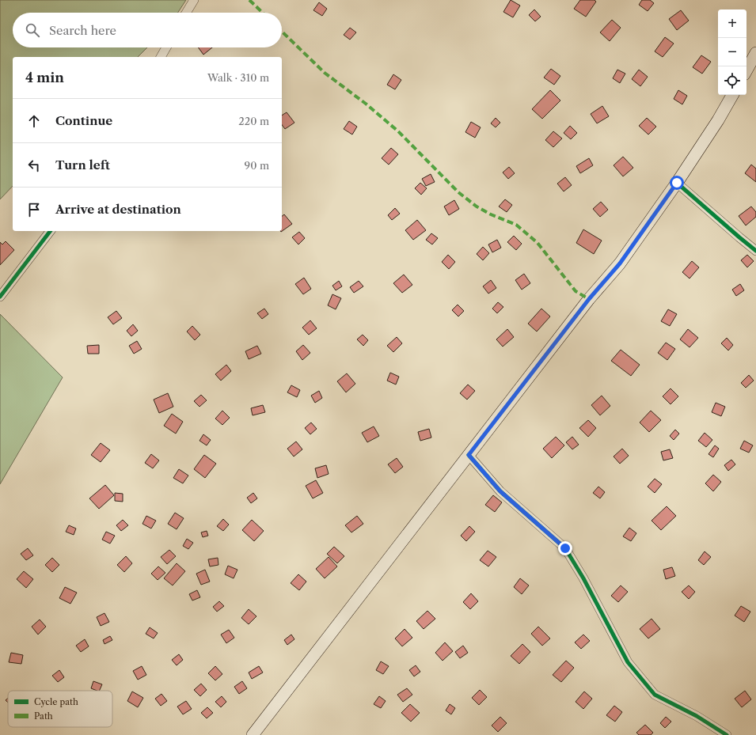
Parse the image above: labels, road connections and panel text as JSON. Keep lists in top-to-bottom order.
{
  "legend": ["Cycle path", "Path"],
  "page": {
    "map_buttons": ["+", "−"],
    "search": "Search here",
    "heading": ["4 min", "Walk · 310 m"],
    "list": [
      ["Continue", "220 m"],
      ["Turn left", "90 m"],
      "Arrive at destination"
    ]
  }
}
